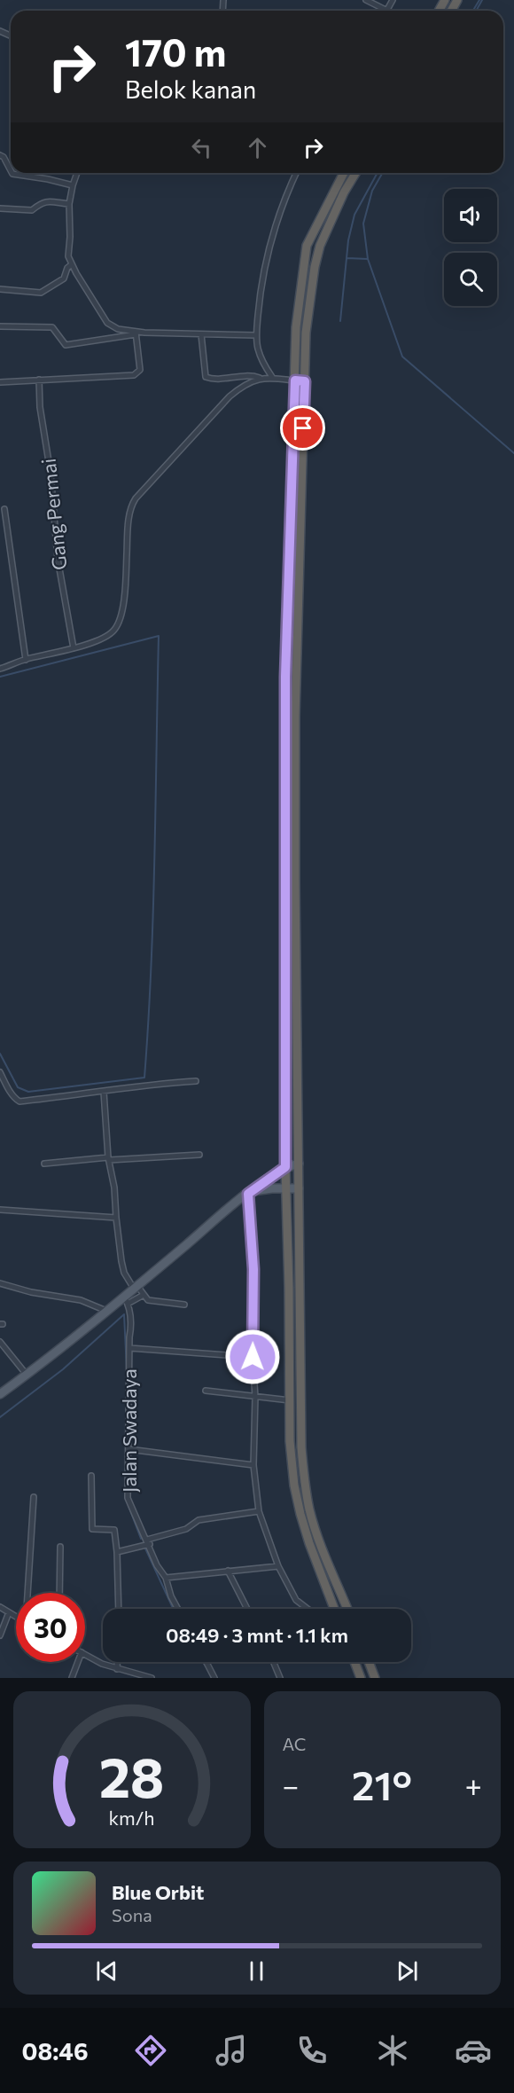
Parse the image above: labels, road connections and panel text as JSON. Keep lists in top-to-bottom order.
{
  "streets": {
    "street": ["Gang Permai", "Jalan Swadaya"]
  },
  "page": {
    "turn": ["170 m", "Belok kanan"],
    "limit": "30",
    "trip": "08:49 · 3 mnt · 1.1 km",
    "tile": "AC",
    "heat": ["−", "21°", "+"],
    "song": ["Blue Orbit", "Sona"],
    "tabs": "08:46",
    "gauge": ["28", "km/h"]
  }
}
